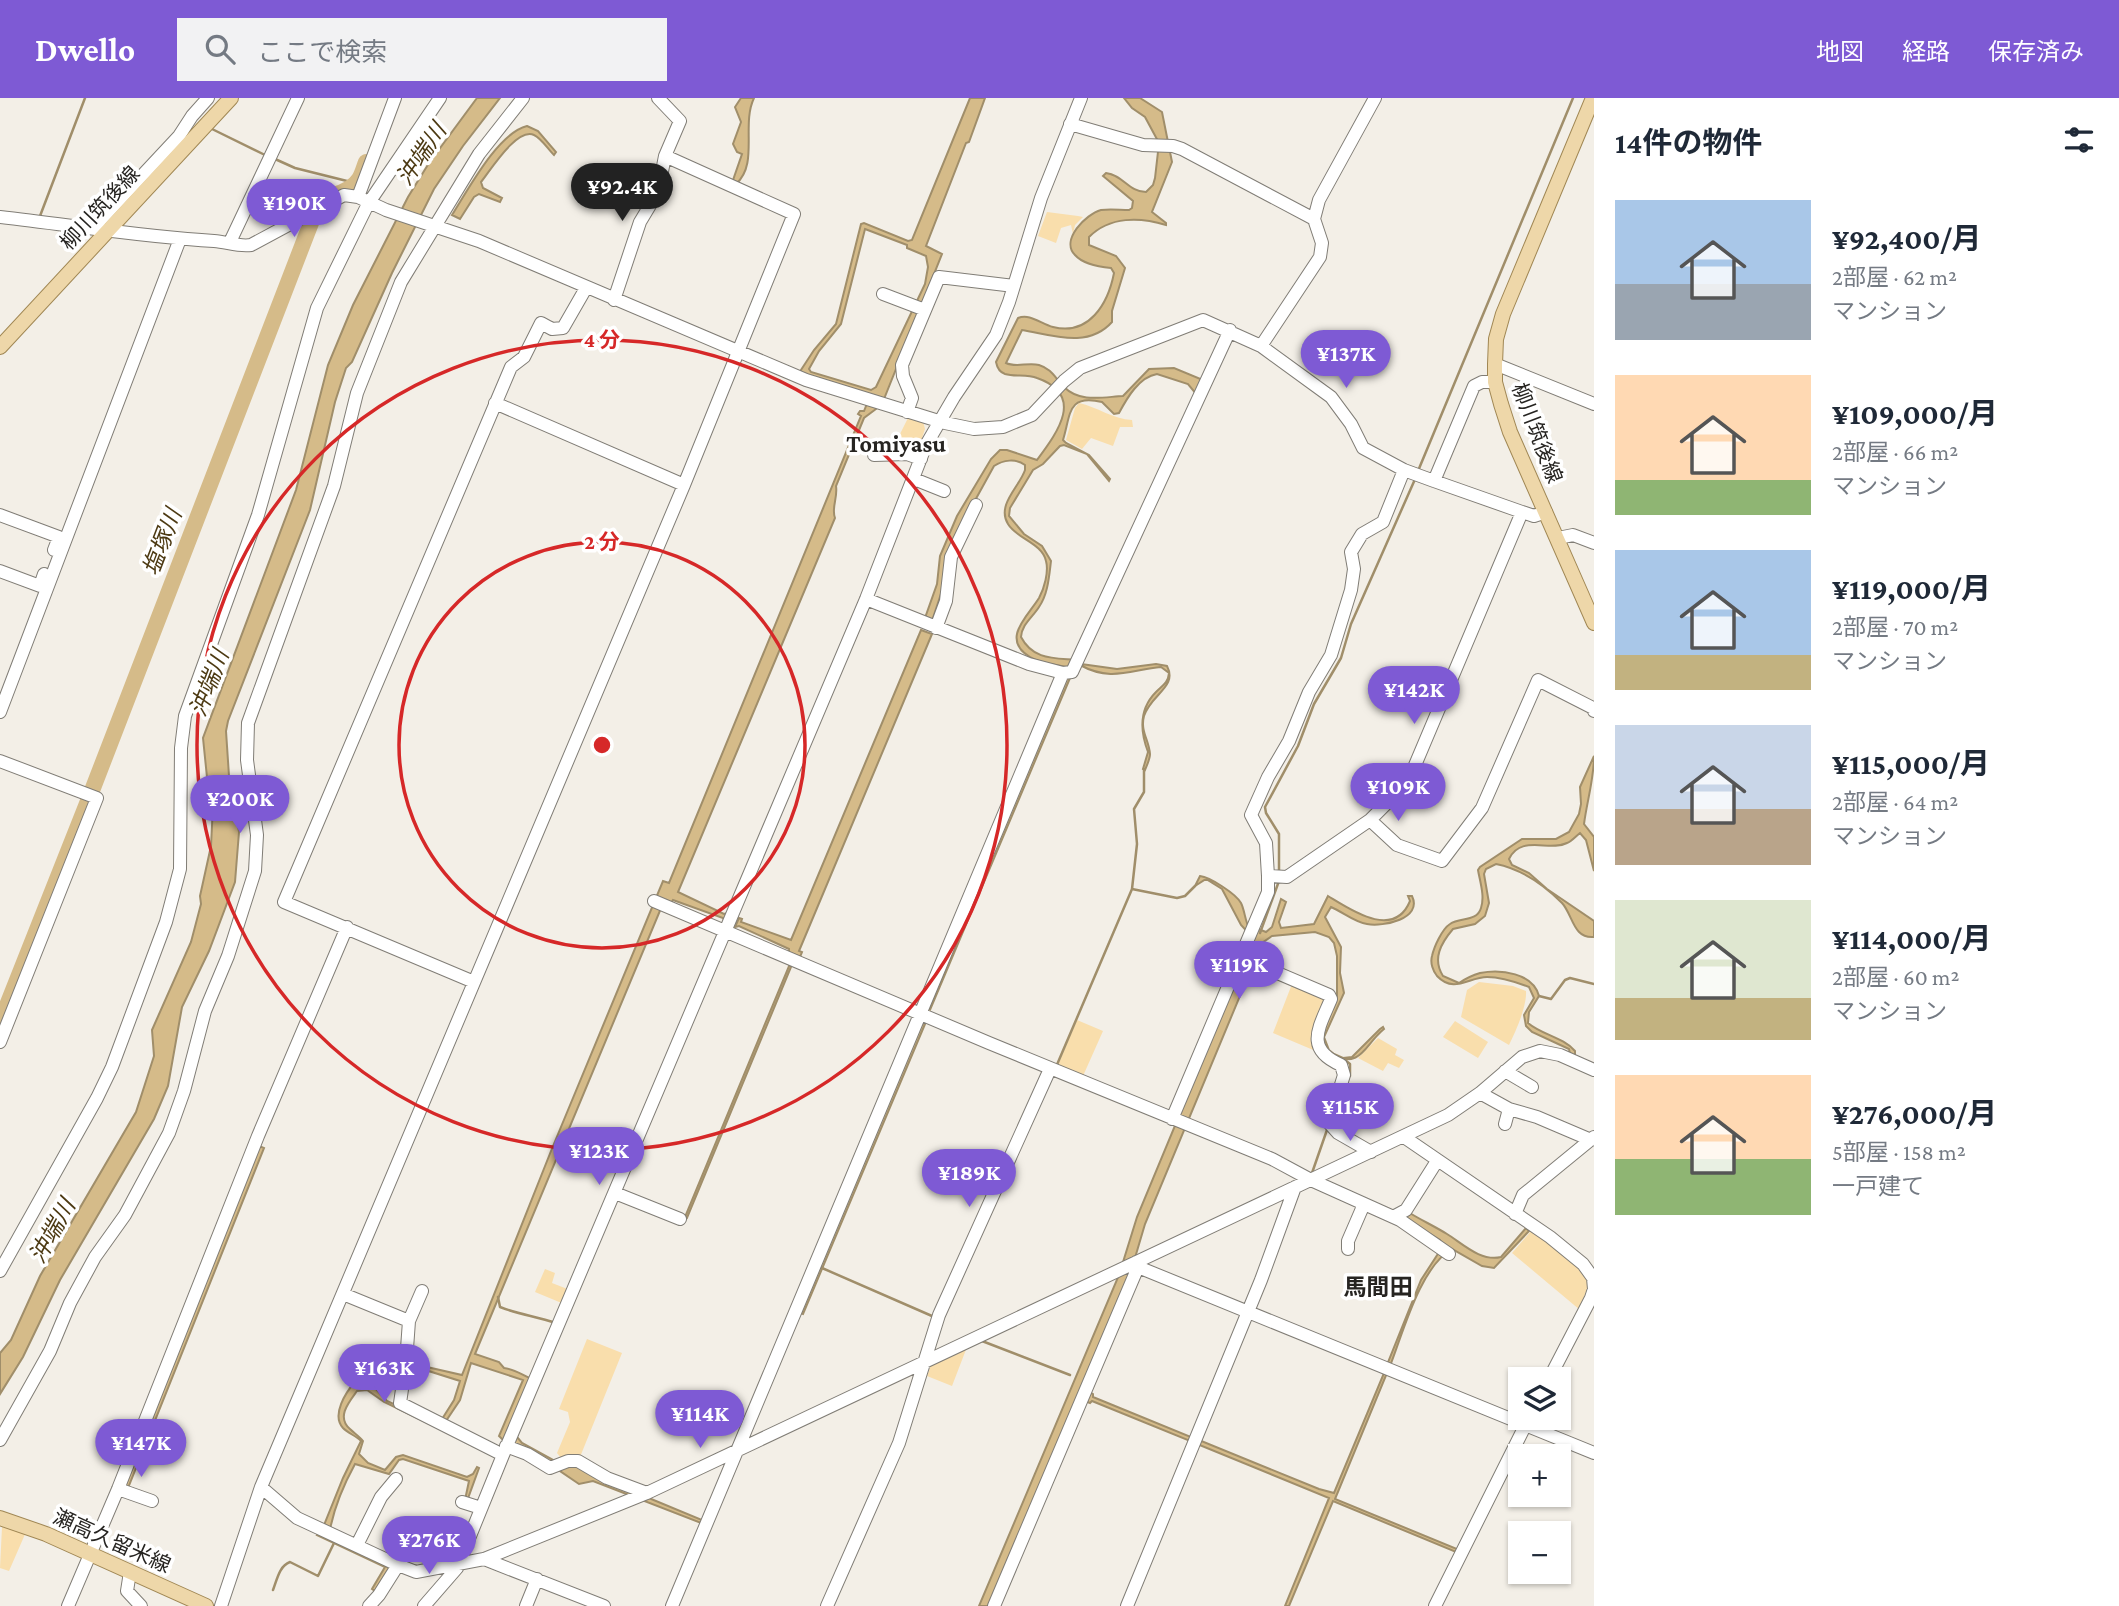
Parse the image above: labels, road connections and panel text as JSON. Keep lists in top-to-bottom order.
{
  "streets": {
    "main road": ["柳川筑後線", "瀬高久留米線"]
  },
  "districts": ["Tomiyasu", "馬間田"],
  "water": ["沖端川", "塩塚川"],
  "page": {
    "header": "Dwello",
    "search": "ここで検索",
    "nav": ["地図", "経路", "保存済み"],
    "heading": "14件の物件",
    "price": [
      "¥92.4K",
      "¥190K",
      "¥137K",
      "¥142K",
      "¥109K",
      "¥200K",
      "¥119K",
      "¥115K",
      "¥123K",
      "¥189K",
      "¥163K",
      "¥114K",
      "¥147K",
      "¥276K"
    ],
    "list": [
      {
        "name": "¥92,400/月",
        "note": "2部屋 · 62 m² · マンション"
      },
      {
        "name": "¥109,000/月",
        "note": "2部屋 · 66 m² · マンション"
      },
      {
        "name": "¥119,000/月",
        "note": "2部屋 · 70 m² · マンション"
      },
      {
        "name": "¥115,000/月",
        "note": "2部屋 · 64 m² · マンション"
      },
      {
        "name": "¥114,000/月",
        "note": "2部屋 · 60 m² · マンション"
      },
      {
        "name": "¥276,000/月",
        "note": "5部屋 · 158 m² · 一戸建て"
      }
    ],
    "map_buttons": ["+", "−"]
  },
  "rings": ["4 分", "2 分"]
}
